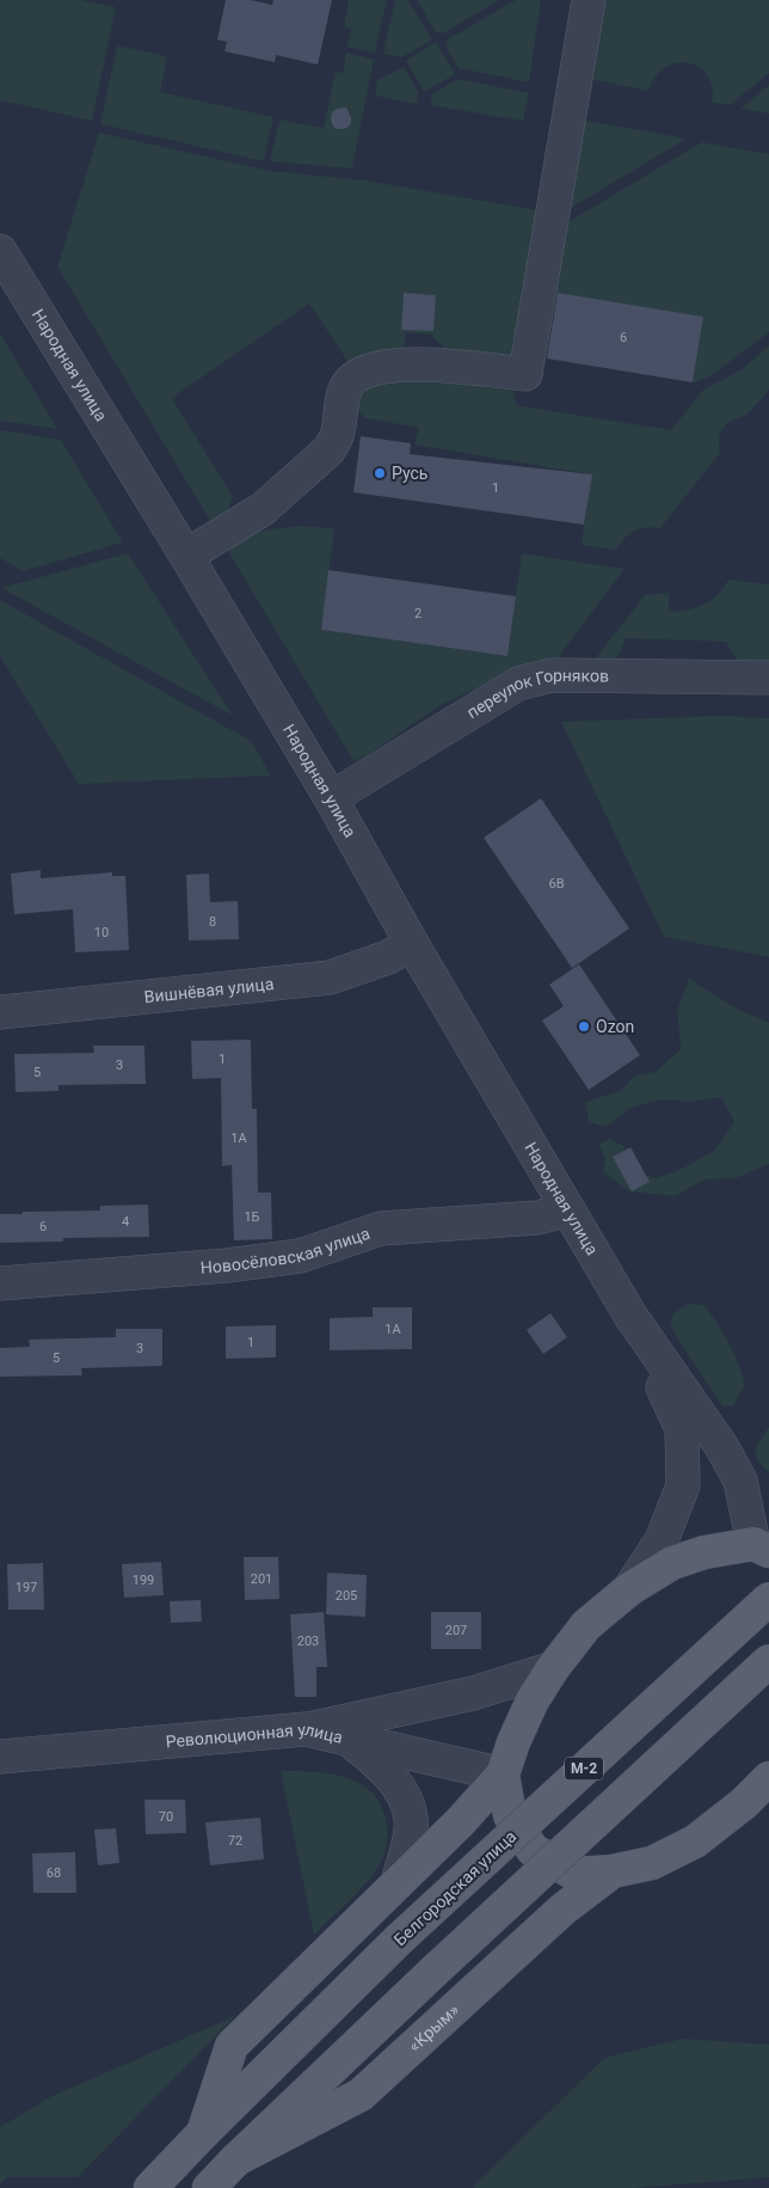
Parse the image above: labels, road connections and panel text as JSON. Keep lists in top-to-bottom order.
{
  "streets": {
    "main road": ["М-2", "Белгородская улица", "«Крым»"],
    "street": [
      "Народная улица",
      "переулок Горняков",
      "Вишнёвая улица",
      "Новосёловская улица",
      "Революционная улица"
    ]
  },
  "crossings": [
    ["Народная улица", "переулок Горняков"],
    ["Народная улица", "Вишнёвая улица"],
    ["Народная улица", "Новосёловская улица"]
  ],
  "places": ["Русь", "Ozon"],
  "house_numbers": [
    "6",
    "1",
    "2",
    "6В",
    "8",
    "10",
    "1",
    "3",
    "5",
    "1А",
    "1Б",
    "4",
    "6",
    "1А",
    "1",
    "3",
    "5",
    "201",
    "199",
    "197",
    "205",
    "207",
    "203",
    "70",
    "72",
    "68"
  ]
}
